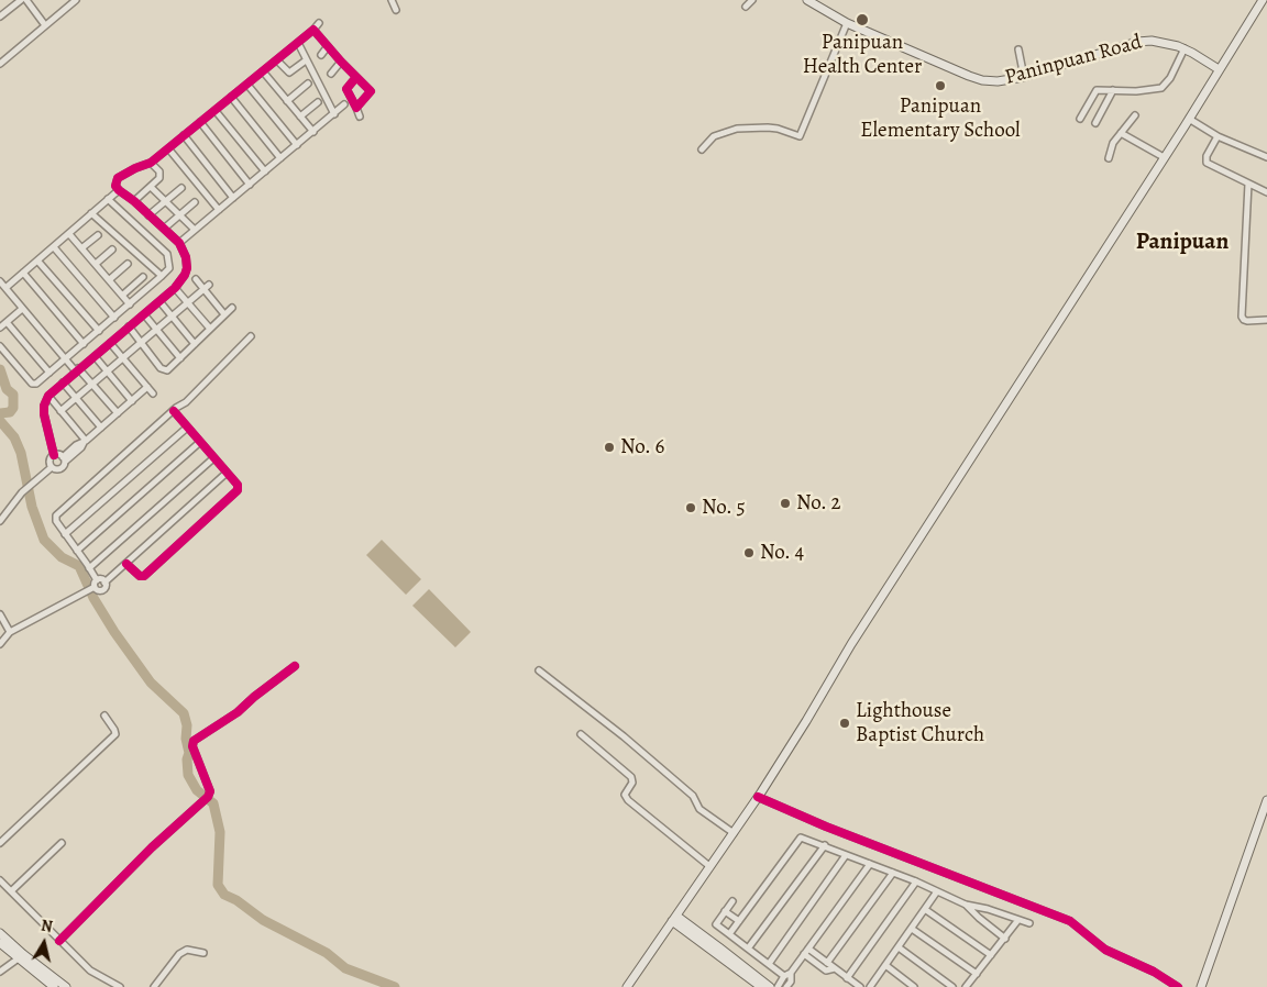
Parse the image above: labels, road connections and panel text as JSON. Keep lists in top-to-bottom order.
{
  "streets": {
    "main road": ["Paninpuan Road"]
  },
  "districts": ["Panipuan"],
  "places": [
    "Panipuan Health Center",
    "Panipuan Elementary School",
    "No. 6",
    "No. 2",
    "No. 5",
    "No. 4",
    "Lighthouse Baptist Church"
  ],
  "north": "top"
}
